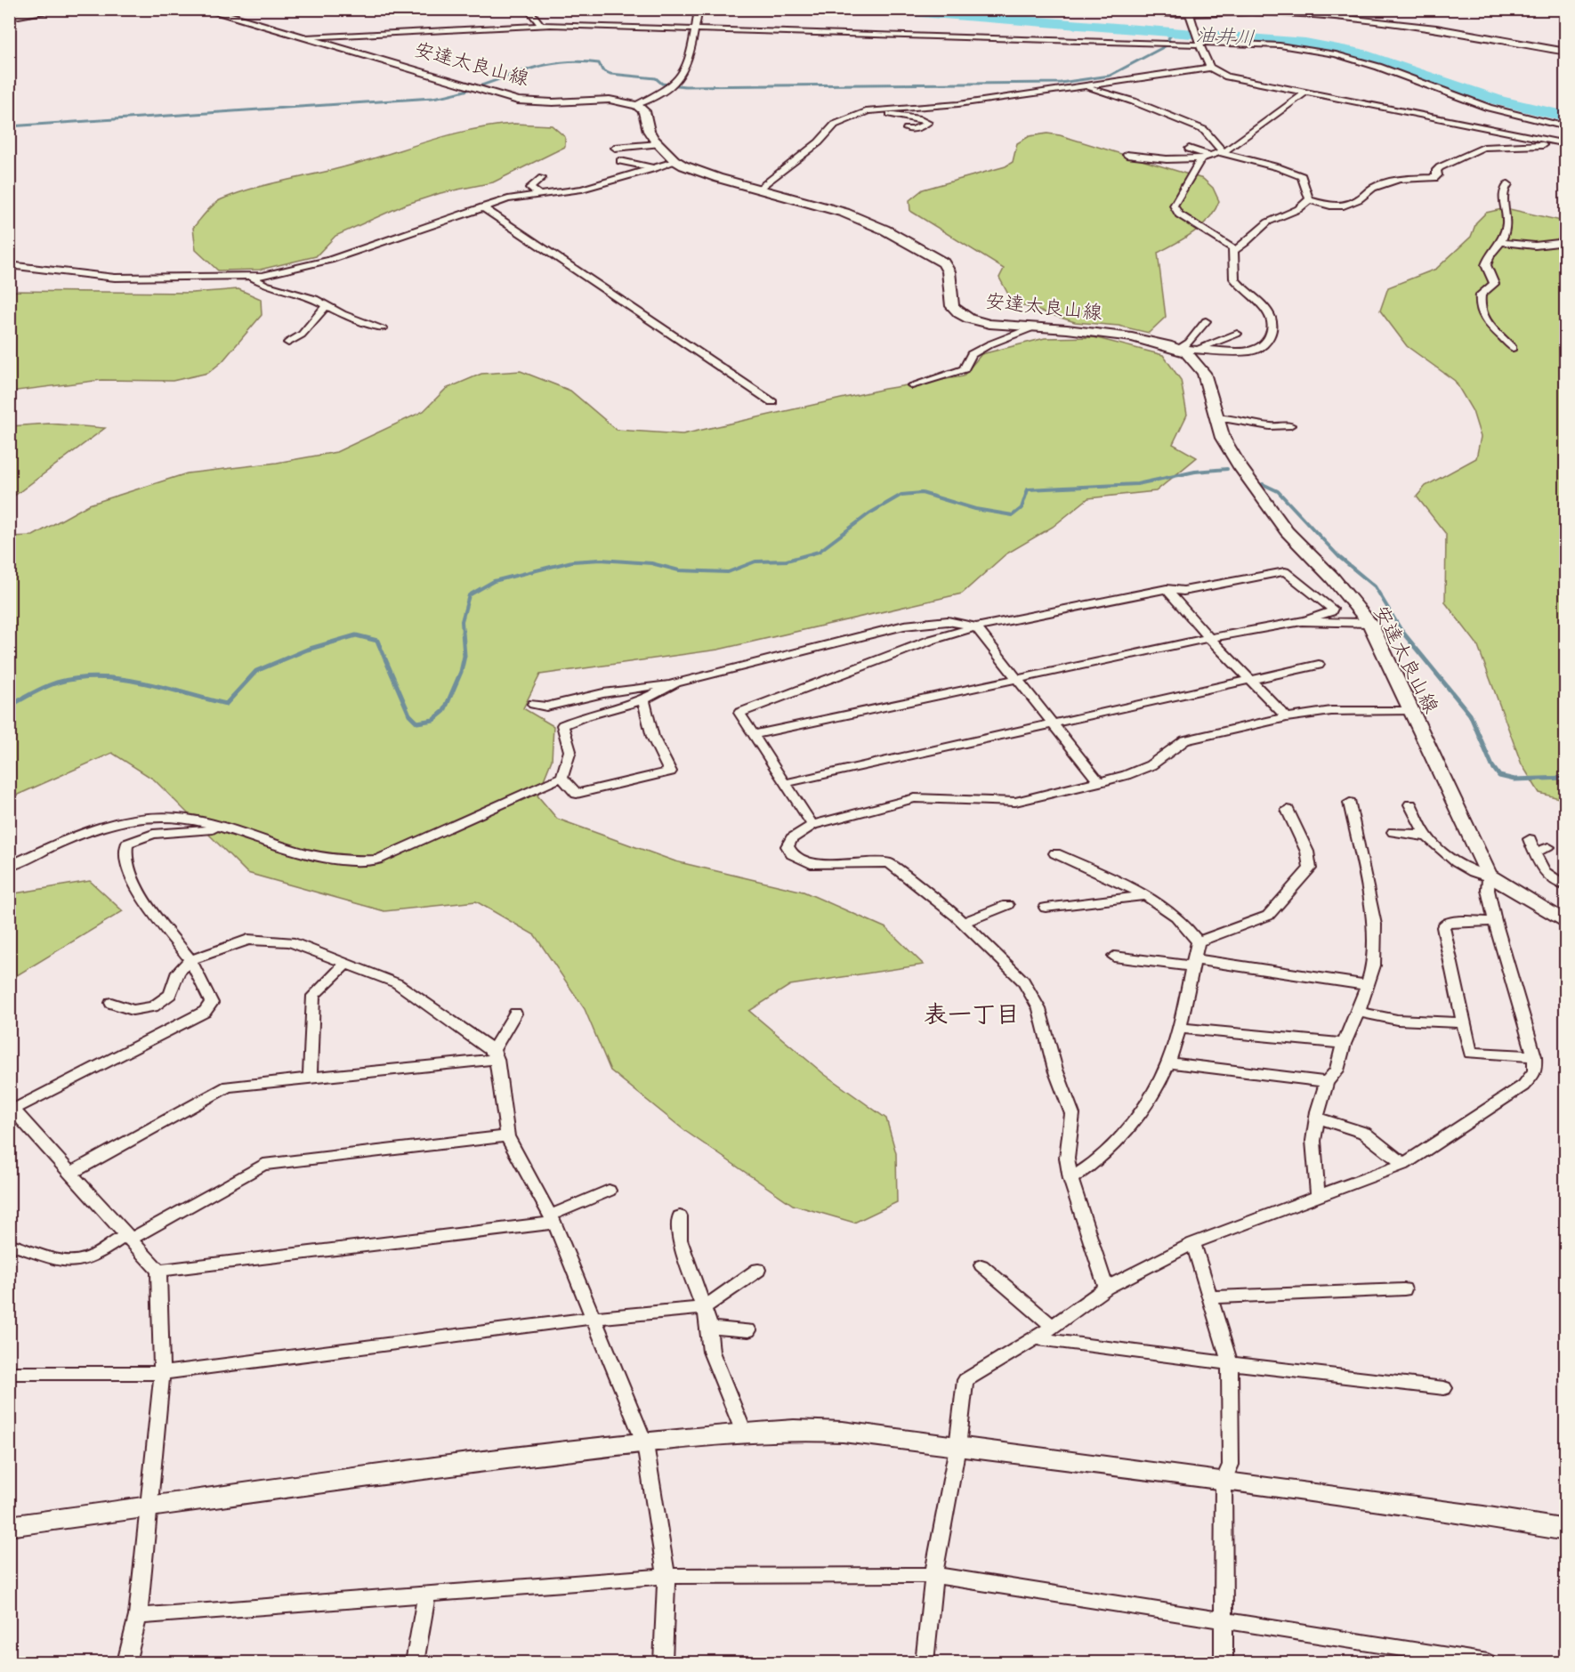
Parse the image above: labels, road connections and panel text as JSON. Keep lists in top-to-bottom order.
{
  "streets": {
    "main road": ["安達太良山線"]
  },
  "districts": ["表一丁目"],
  "water": ["油井川"]
}
